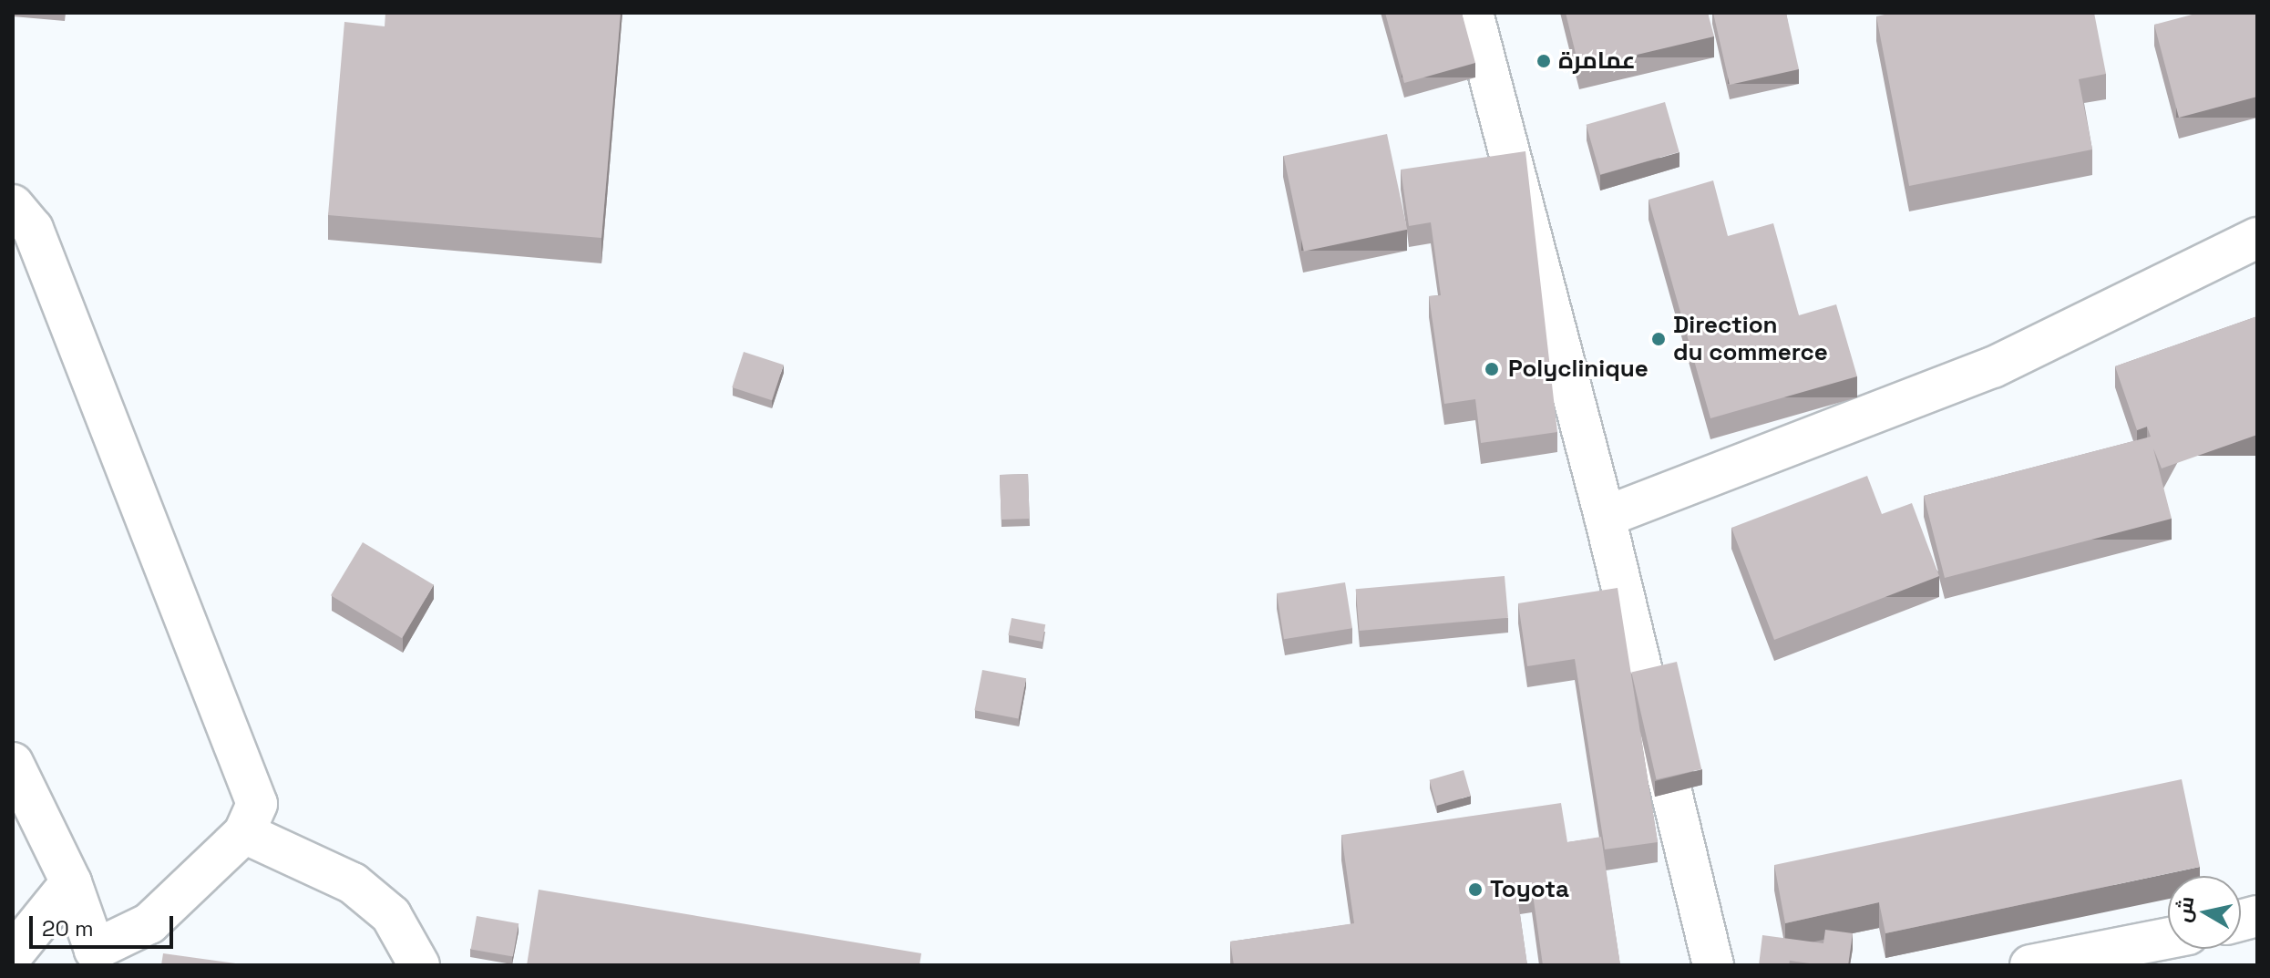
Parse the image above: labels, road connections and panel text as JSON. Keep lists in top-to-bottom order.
{
  "places": [
    "عمامرة",
    "Direction du commerce",
    "Polyclinique",
    "Toyota"
  ],
  "scale_bar": "20 m",
  "north": "left"
}
